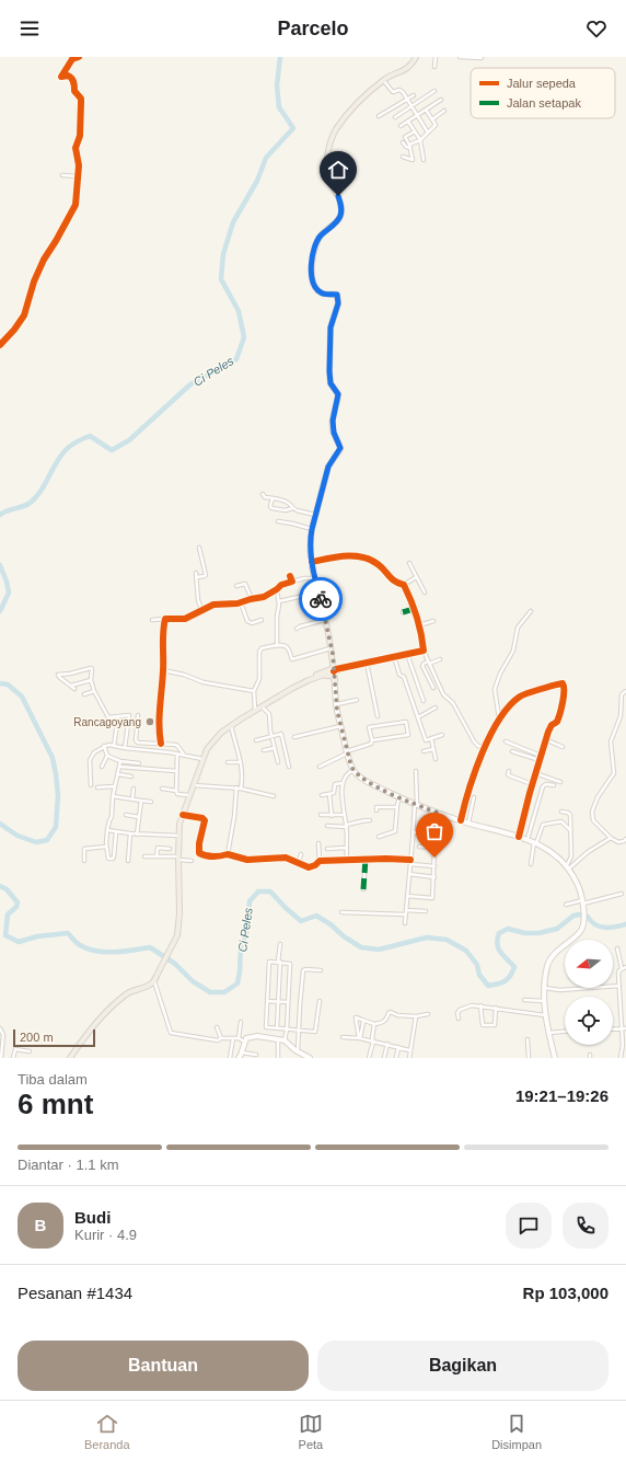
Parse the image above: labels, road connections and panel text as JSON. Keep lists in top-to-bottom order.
{
  "water": ["Ci Peles"],
  "places": ["Rancagoyang"],
  "legend": ["Jalur sepeda", "Jalan setapak"],
  "scale_bar": "200 m",
  "north": "left",
  "page": {
    "header": "Parcelo",
    "scale": "200 m",
    "heading": ["6 mnt", "Tiba dalam", "19:21–19:26"],
    "panel": [
      "Budi",
      "Kurir · 4.9",
      "Pesanan #1434",
      "Rp 103,000"
    ],
    "bar": "Diantar · 1.1 km",
    "round": "B",
    "buttons": ["Bantuan", "Bagikan"],
    "tabs": ["Beranda", "Peta", "Disimpan"]
  }
}
